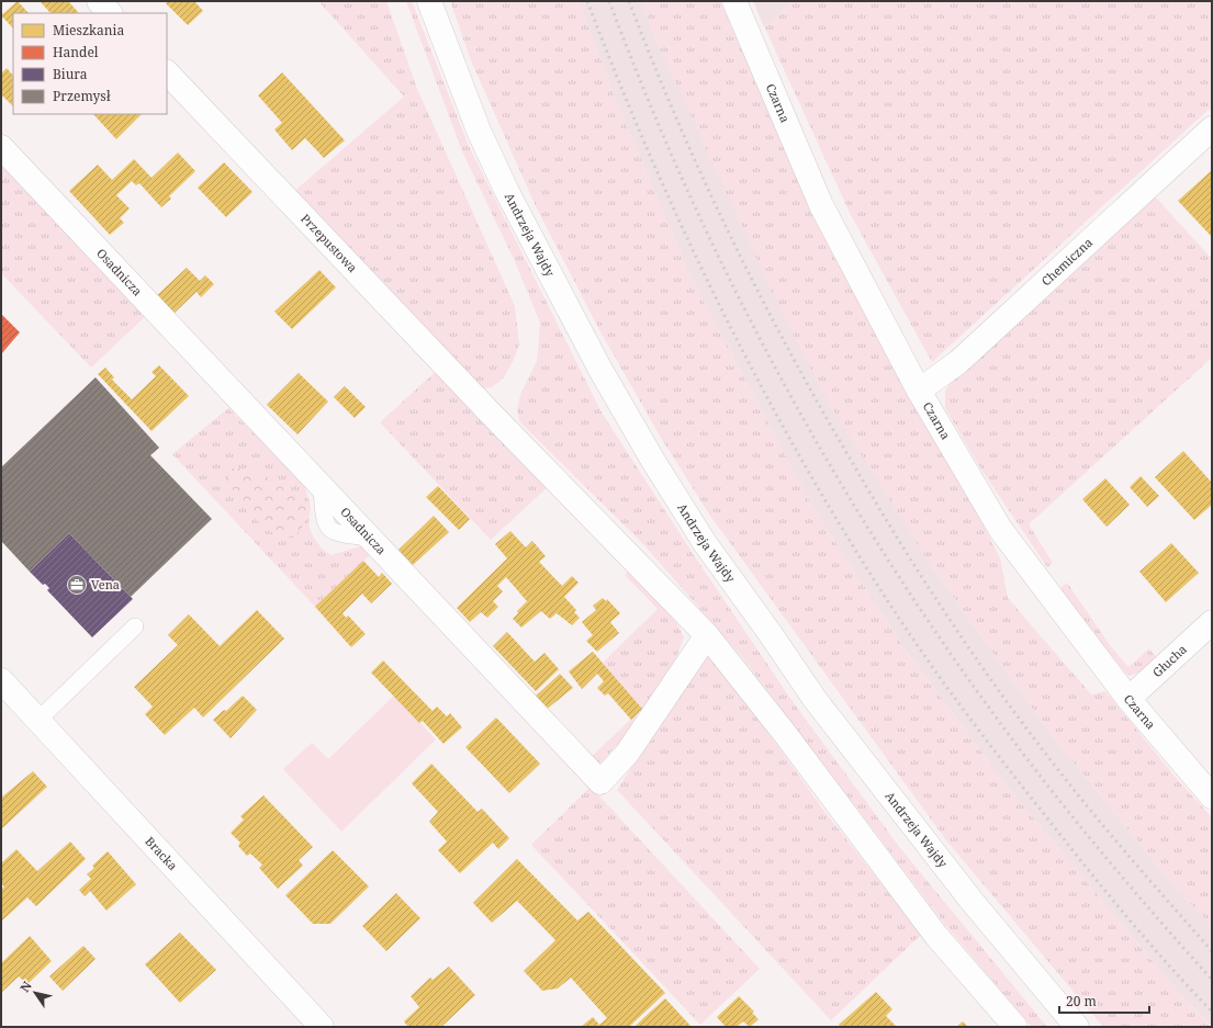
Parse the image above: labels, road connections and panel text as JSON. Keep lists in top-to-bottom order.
{
  "streets": {
    "street": [
      "Czarna",
      "Andrzeja Wajdy",
      "Przepustowa",
      "Chemiczna",
      "Osadnicza",
      "Głucha",
      "Bracka"
    ]
  },
  "crossings": [
    ["Czarna", "Chemiczna"],
    ["Czarna", "Głucha"],
    ["Przepustowa", "Osadnicza"]
  ],
  "places": {
    "office": ["Vena"]
  },
  "legend": [
    "Mieszkania",
    "Handel",
    "Biura",
    "Przemysł"
  ],
  "scale_bar": "20 m",
  "north": "top left"
}
